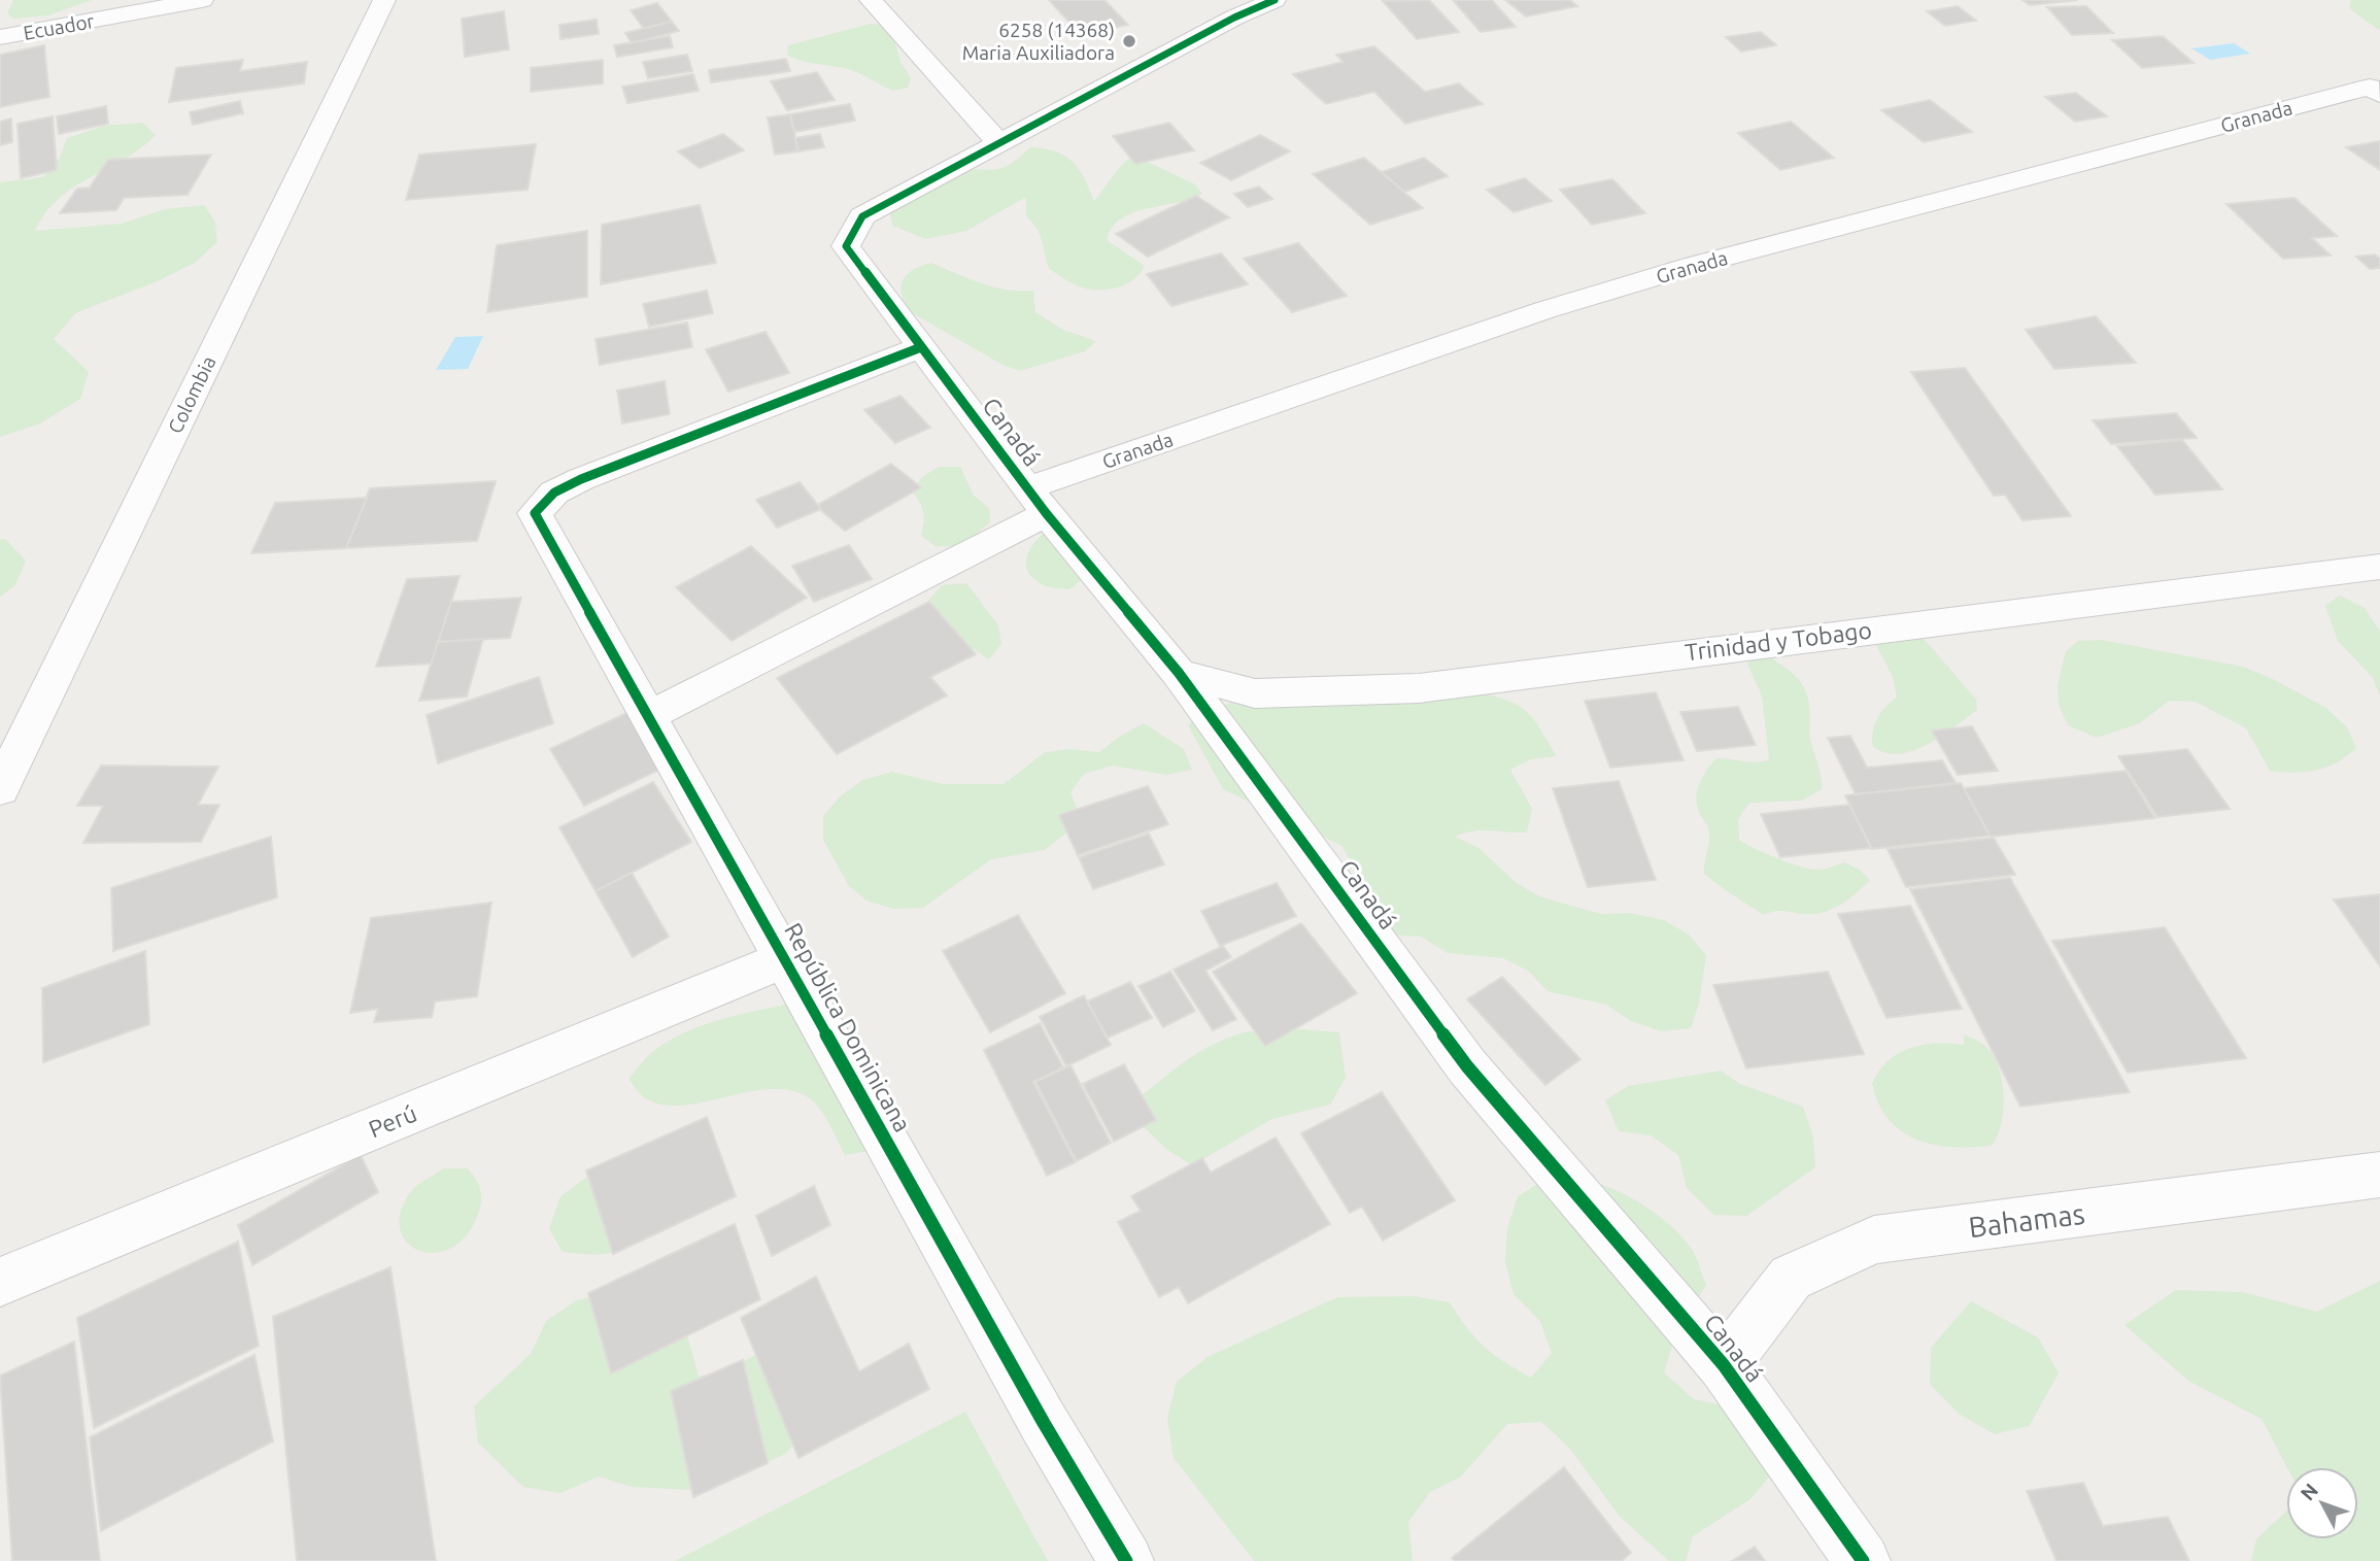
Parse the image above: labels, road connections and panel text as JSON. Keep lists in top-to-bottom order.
{
  "streets": {
    "street": [
      "Ecuador",
      "Granada",
      "Colombia",
      "Canadá",
      "Trinidad y Tobago",
      "República Dominicana",
      "Perú",
      "Bahamas"
    ]
  },
  "crossings": [
    ["Granada", "Canadá"],
    ["Granada", "República Dominicana"],
    ["Canadá", "Trinidad y Tobago"],
    ["Canadá", "República Dominicana"],
    ["Canadá", "Bahamas"],
    ["República Dominicana", "Perú"]
  ],
  "places": ["6258 (14368) Maria Auxiliadora"],
  "north": "top left"
}
